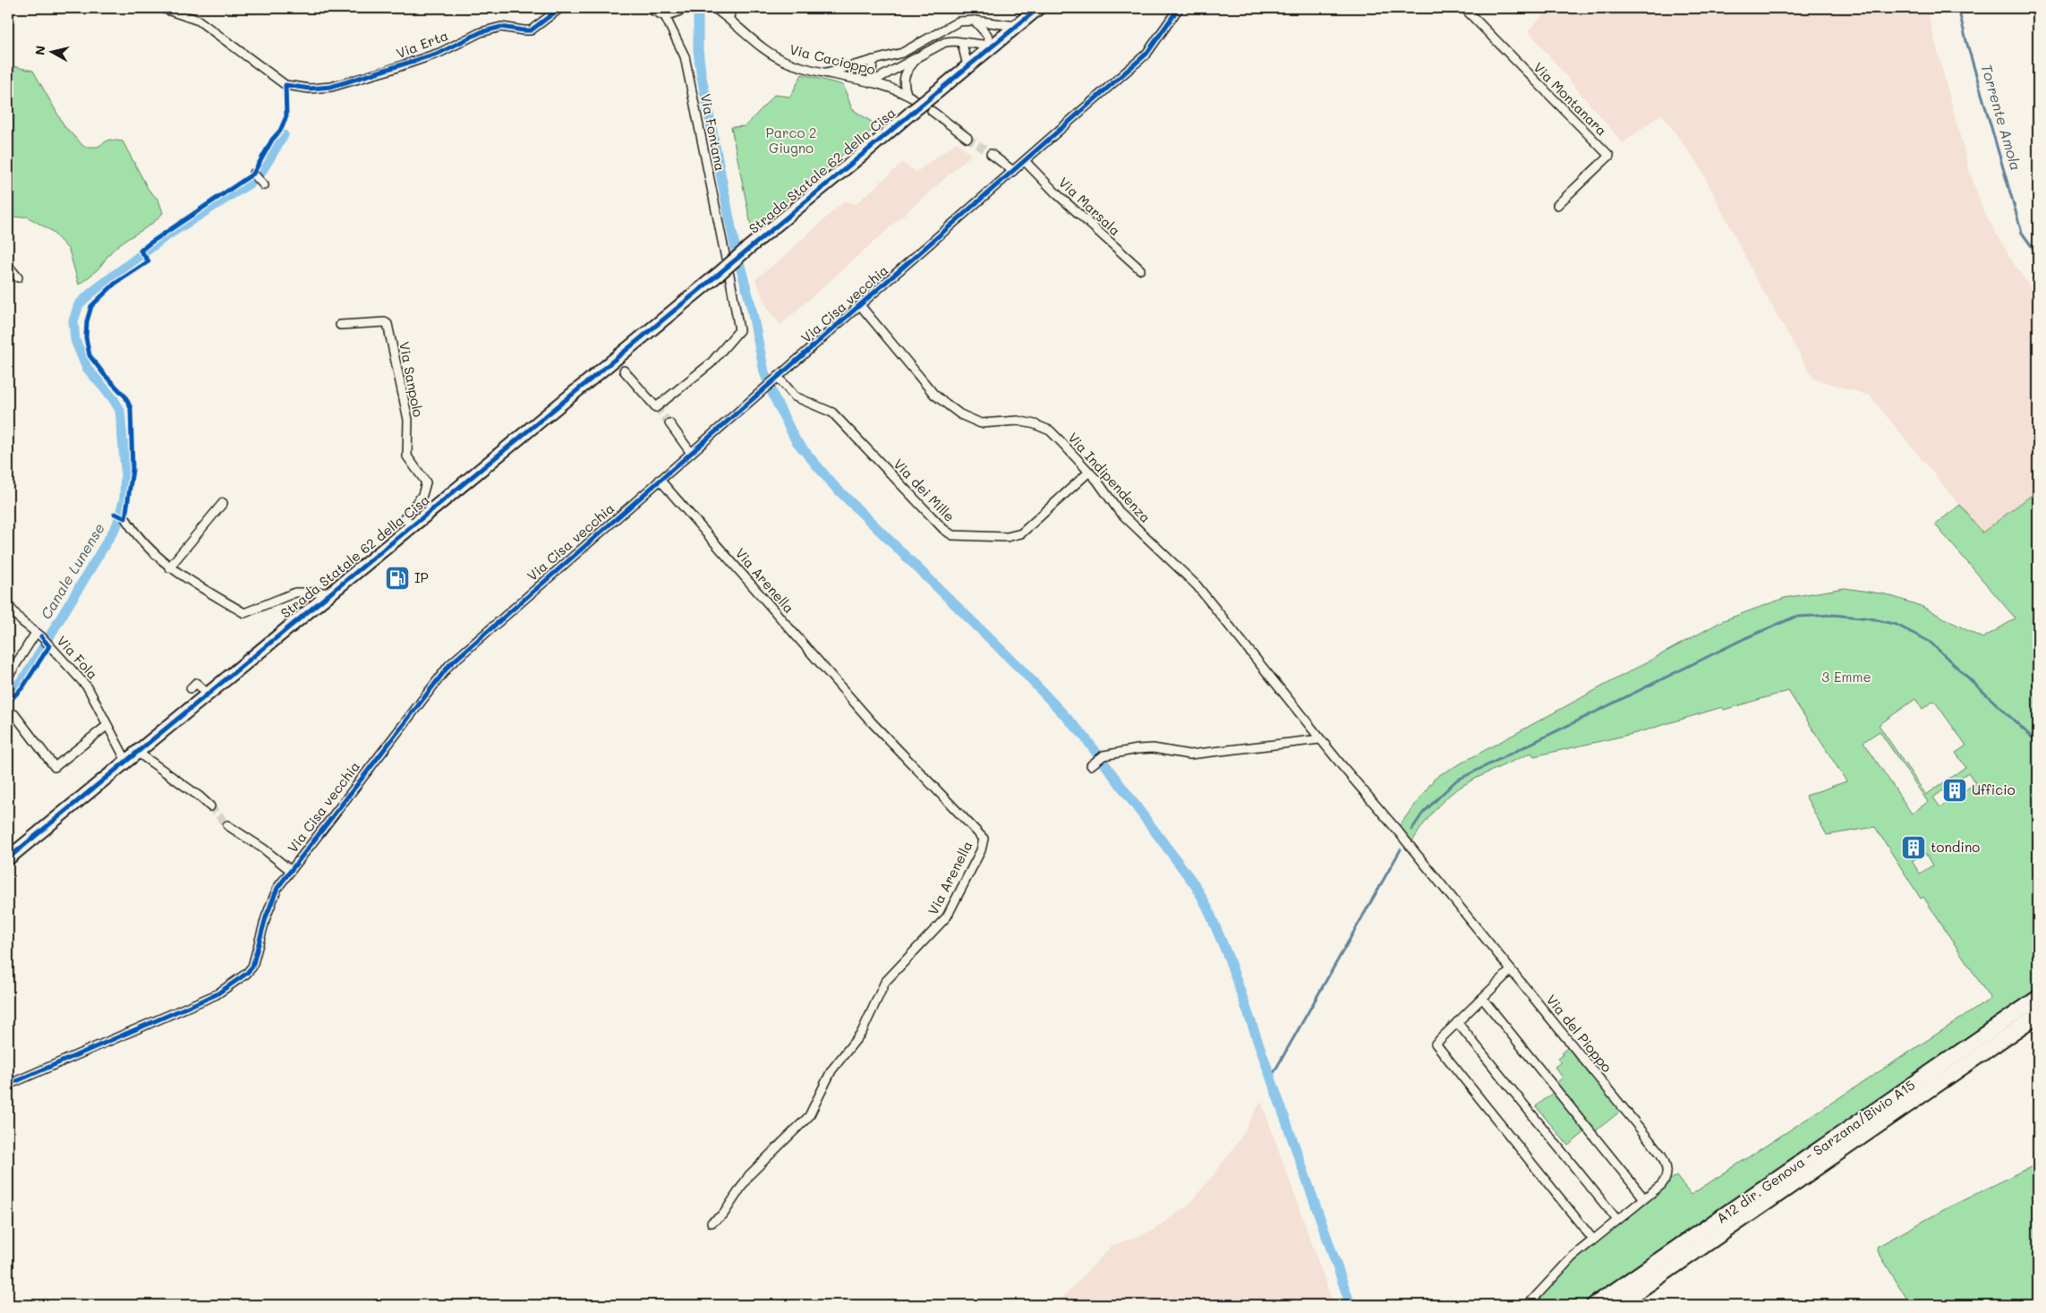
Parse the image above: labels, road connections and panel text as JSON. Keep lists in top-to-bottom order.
{
  "streets": {
    "highway": ["A12 dir. Genova - Sarzana/Bivio A15"],
    "main road": ["Strada Statale 62 della Cisa"],
    "street": [
      "Via Erta",
      "Via Cacioppo",
      "Via Montanara",
      "Via Fontana",
      "Via Marsala",
      "Via Cisa vecchia",
      "Via Sanpolo",
      "Via Indipendenza",
      "Via dei Mille",
      "Via Arenella",
      "Via Fola",
      "Via del Pioppo"
    ]
  },
  "crossings": [
    ["Via Cacioppo", "Strada Statale 62 della Cisa"],
    ["Strada Statale 62 della Cisa", "Via Sanpolo"],
    ["Strada Statale 62 della Cisa", "Via Fola"],
    ["Via Marsala", "Via Cisa vecchia"],
    ["Via Cisa vecchia", "Via Indipendenza"],
    ["Via Cisa vecchia", "Via dei Mille"],
    ["Via Cisa vecchia", "Via Arenella"],
    ["Via Indipendenza", "Via dei Mille"],
    ["Via Indipendenza", "Via del Pioppo"]
  ],
  "water": ["Torrente Amola", "Canale Lunense"],
  "parks": ["Parco 2 Giugno", "3 Emme"],
  "places": {
    "fuel station": ["IP"],
    "building": ["Ufficio", "tondino"]
  },
  "north": "left"
}
